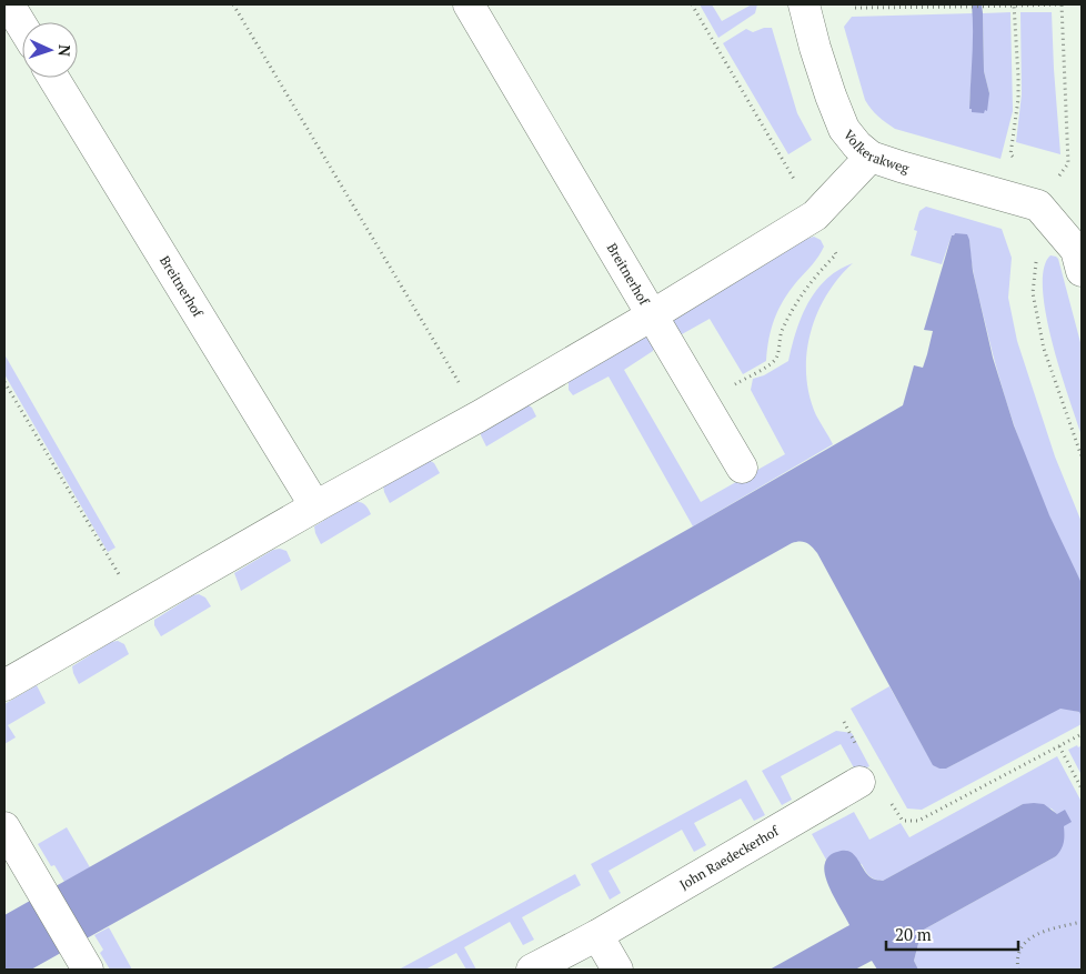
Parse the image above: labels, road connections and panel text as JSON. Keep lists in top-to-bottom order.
{
  "streets": {
    "street": ["Volkerakweg", "Breitnerhof", "John Raedeckerhof"]
  },
  "crossings": [
    ["Volkerakweg", "Breitnerhof"]
  ],
  "scale_bar": "20 m",
  "north": "right"
}
